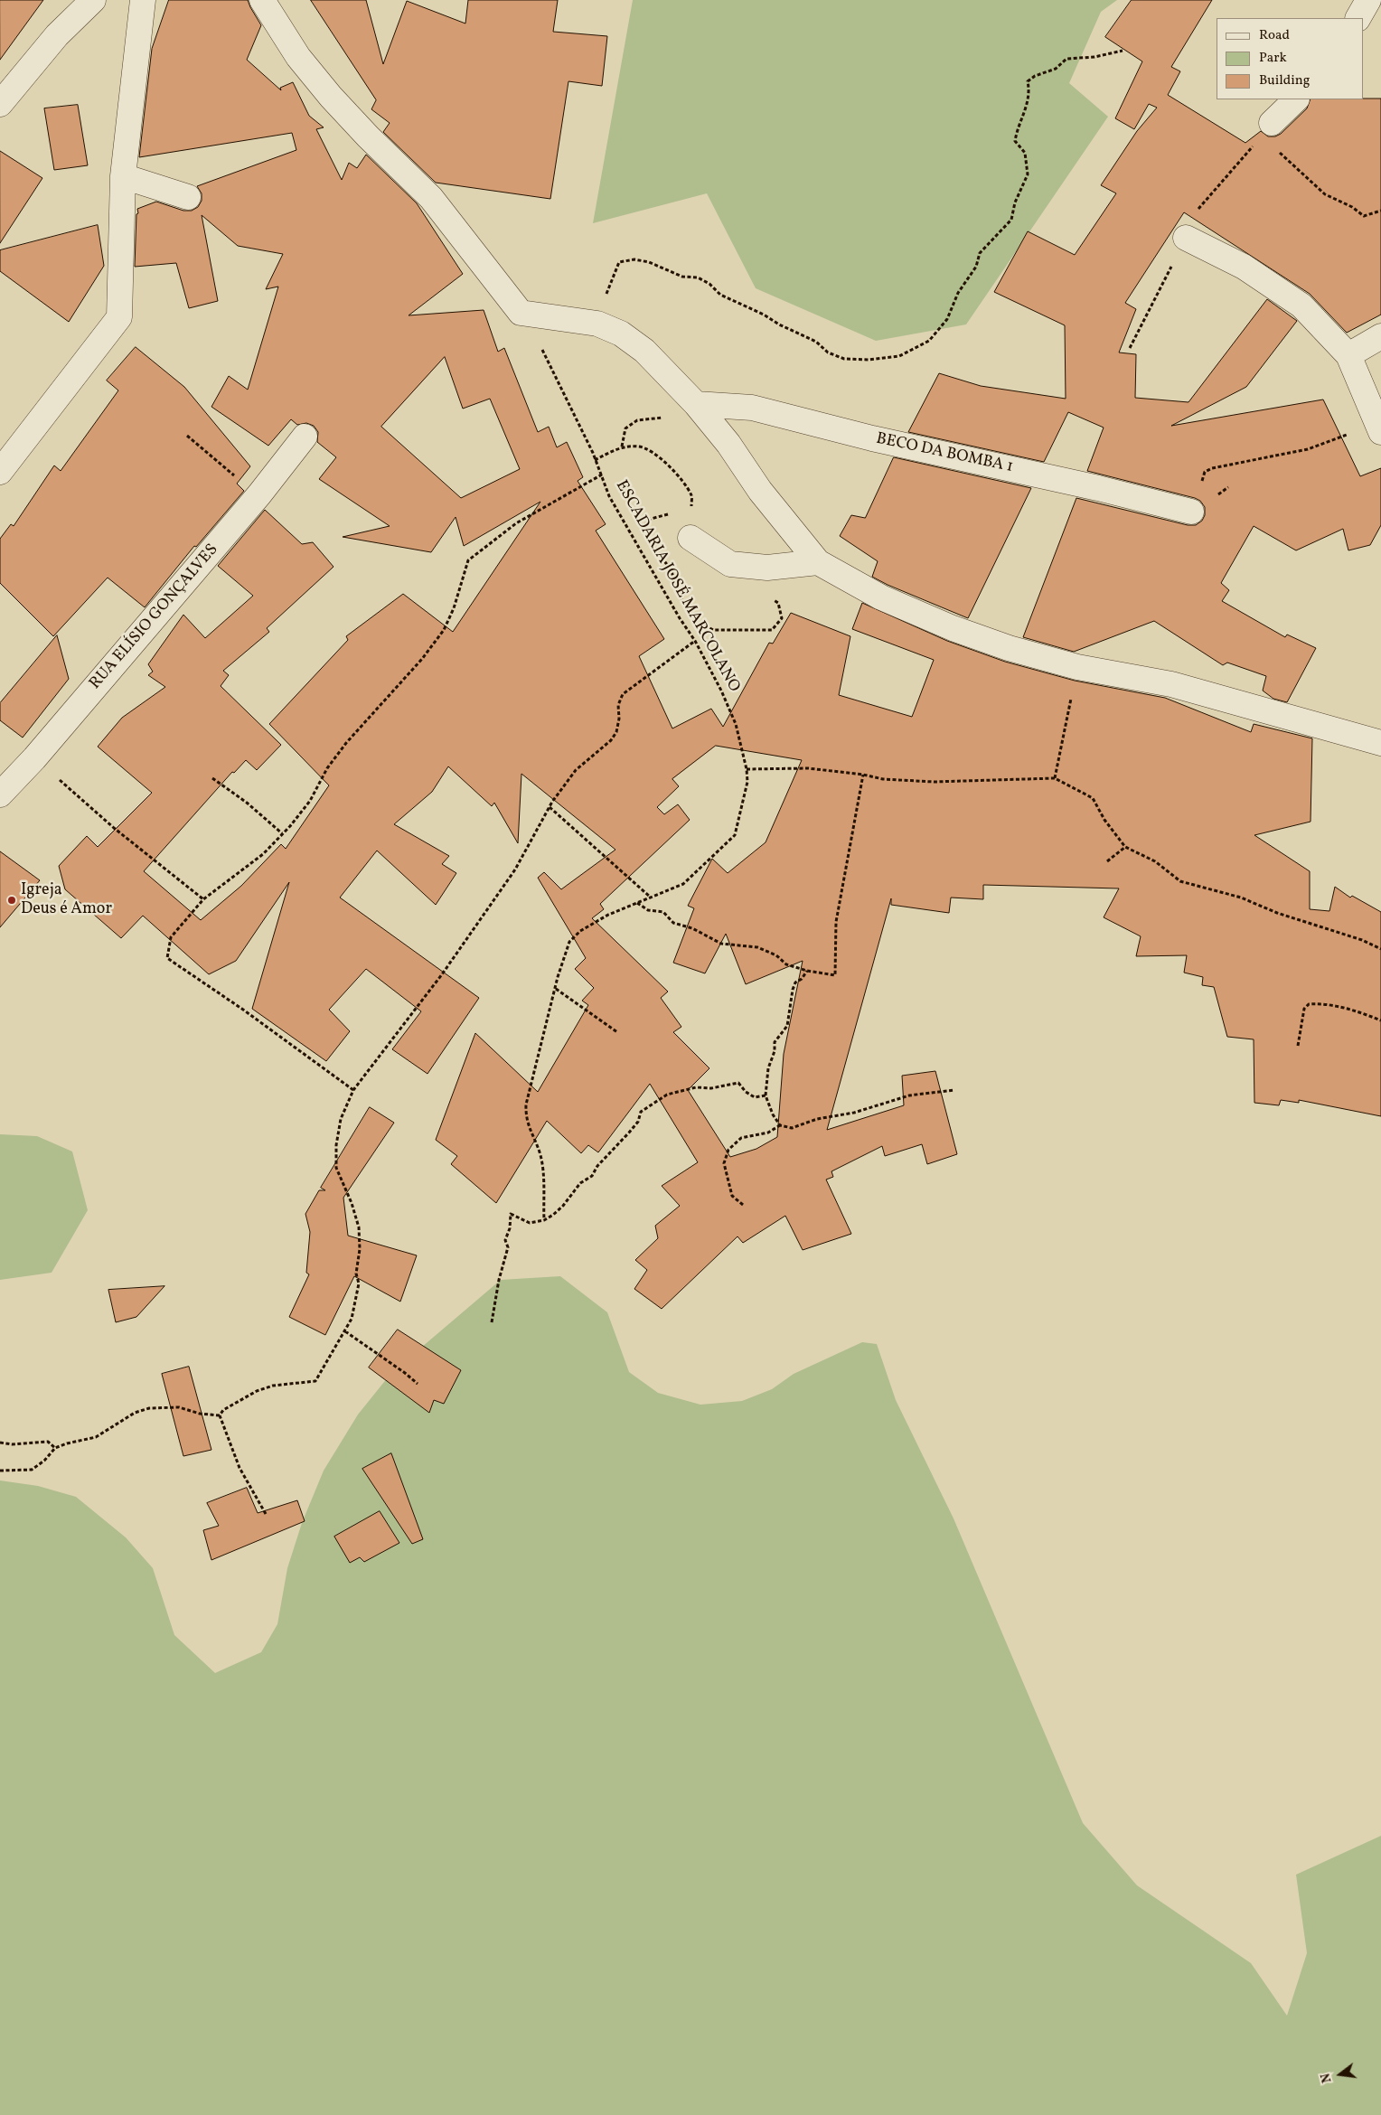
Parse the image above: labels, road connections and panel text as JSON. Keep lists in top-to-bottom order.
{
  "streets": {
    "street": ["BECO DA BOMBA 1", "RUA ELÍSIO GONÇALVES"],
    "path": ["ESCADARIA JOSÉ MARCOLANO"]
  },
  "places": ["Igreja Deus é Amor"],
  "legend": ["Road", "Park", "Building"],
  "north": "left"
}
